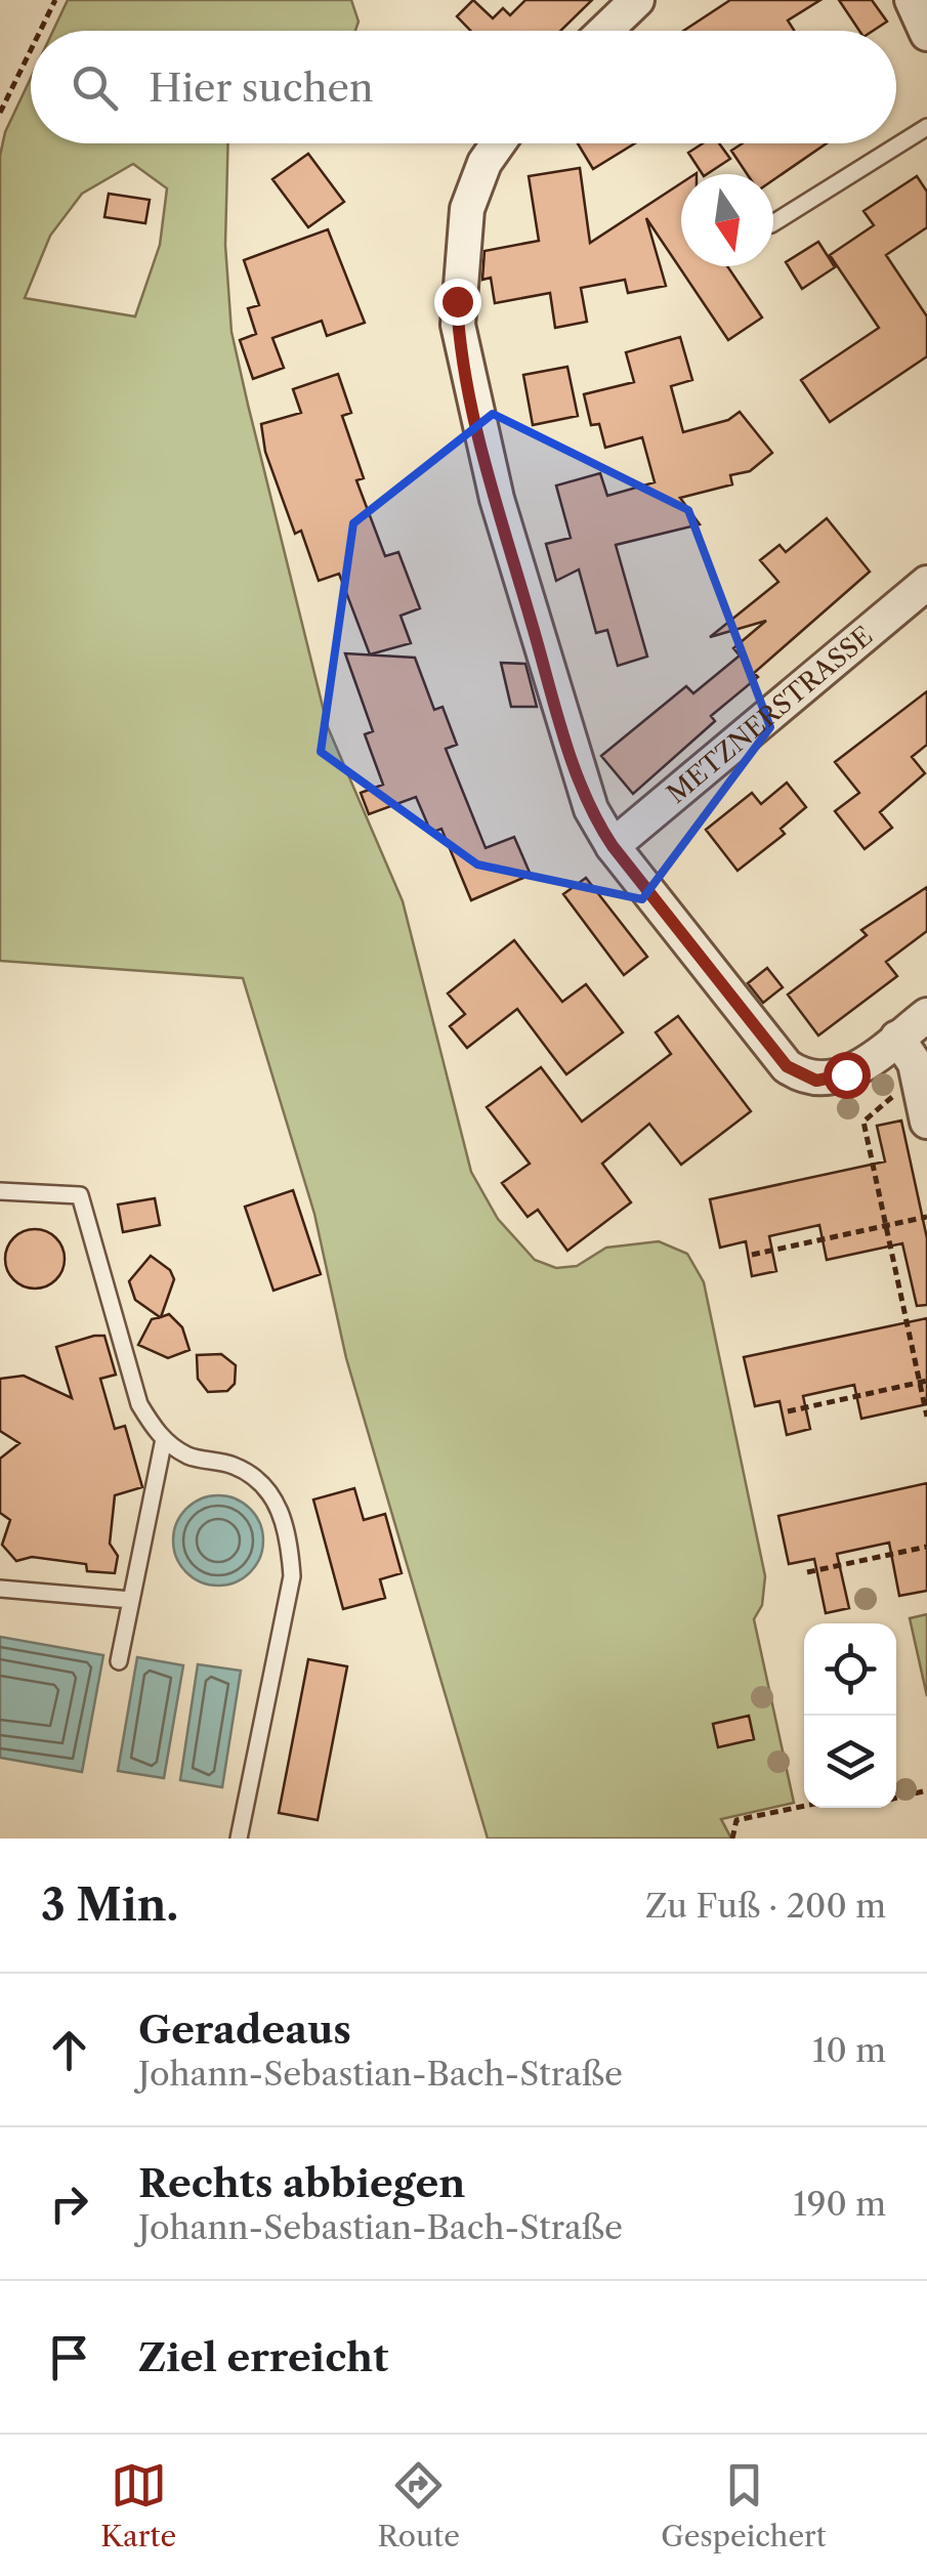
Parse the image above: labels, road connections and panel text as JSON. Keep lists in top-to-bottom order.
{
  "streets": {
    "street": ["METZNERSTRASSE"]
  },
  "north": "bottom",
  "page": {
    "search": "Hier suchen",
    "heading": ["3 Min.", "Zu Fuß · 200 m"],
    "list": [
      ["Geradeaus", "Johann-Sebastian-Bach-Straße", "10 m"],
      ["Rechts abbiegen", "Johann-Sebastian-Bach-Straße", "190 m"],
      "Ziel erreicht"
    ],
    "nav": ["Karte", "Route", "Gespeichert"]
  }
}
